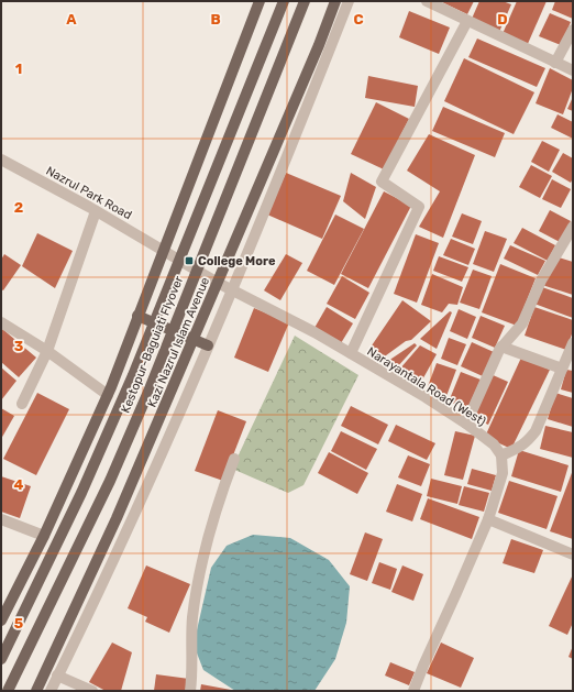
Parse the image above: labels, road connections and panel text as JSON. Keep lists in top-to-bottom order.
{
  "streets": {
    "main road": ["Kazi Nazrul Islam Avenue", "Kestopur-Baguiati Flyover"],
    "street": ["Nazrul Park Road", "Narayantala Road (West)"]
  },
  "crossings": [
    ["Nazrul Park Road", "Kazi Nazrul Islam Avenue"],
    ["Nazrul Park Road", "Narayantala Road (West)"],
    ["Kazi Nazrul Islam Avenue", "Narayantala Road (West)"]
  ],
  "places": {
    "transit": ["College More"]
  },
  "grid": {
    "columns": [
      "A",
      "B",
      "C",
      "D"
    ],
    "rows": [
      "1",
      "2",
      "3",
      "4",
      "5"
    ]
  }
}
